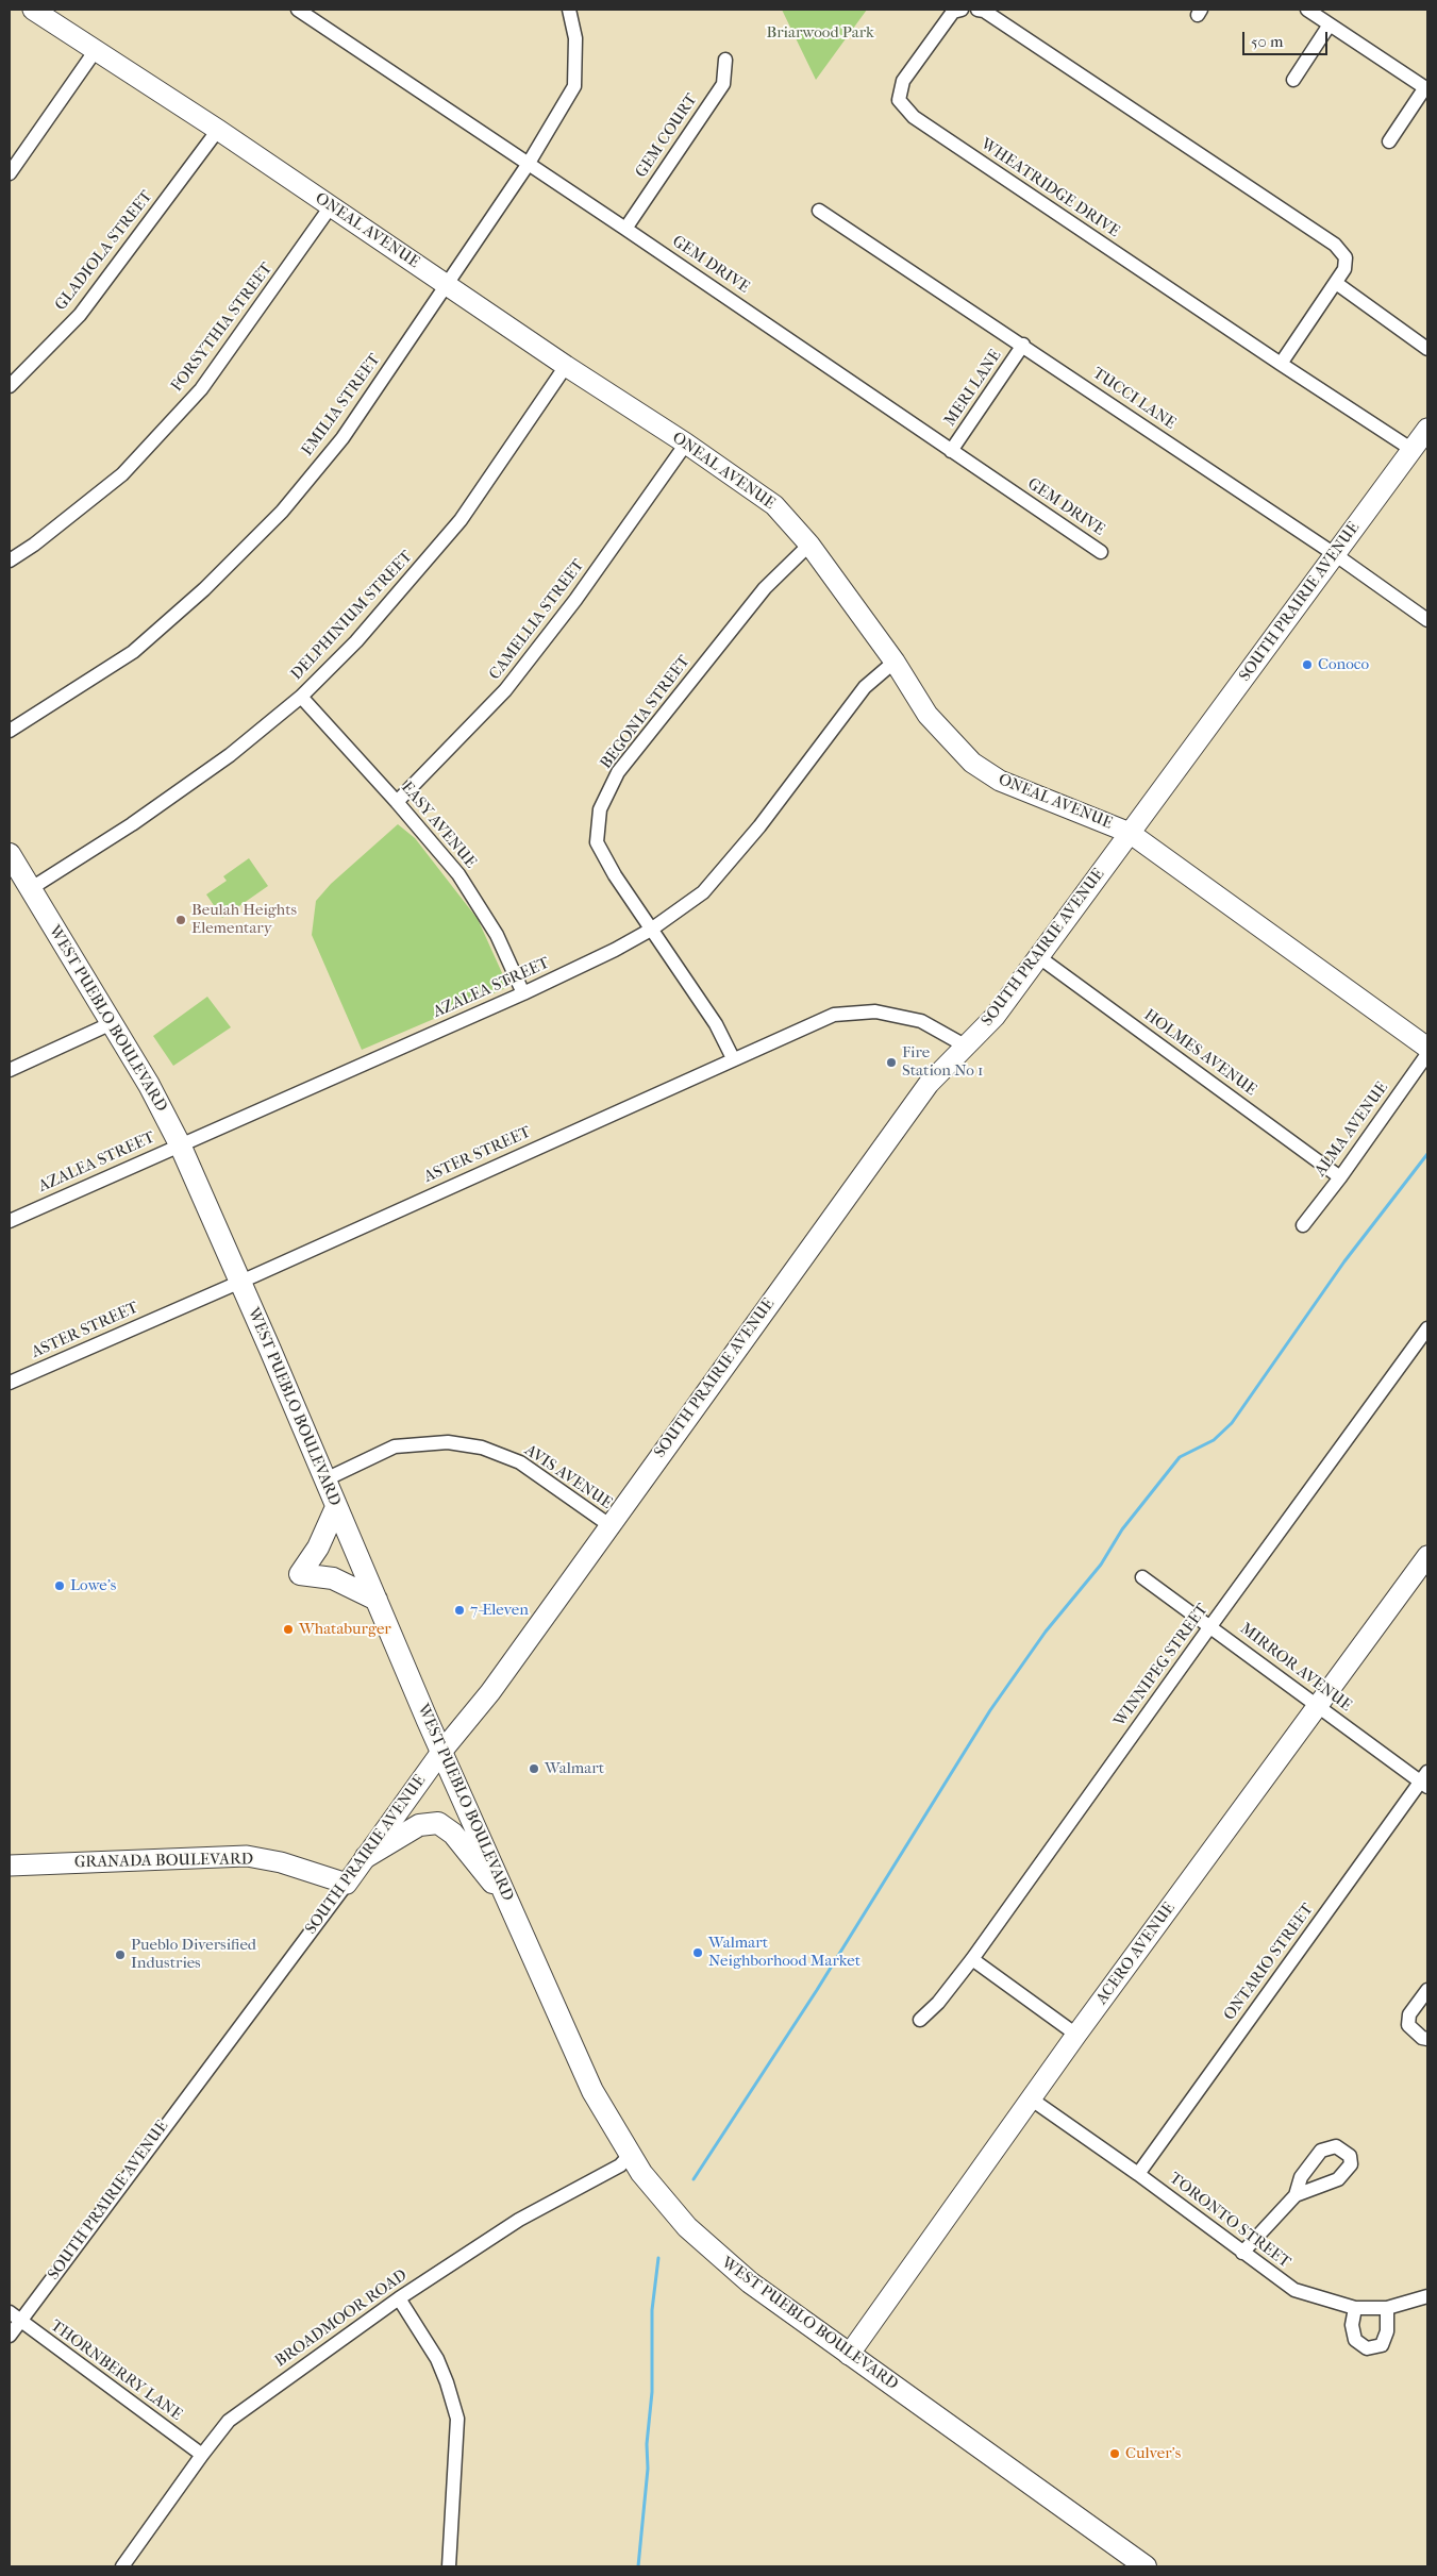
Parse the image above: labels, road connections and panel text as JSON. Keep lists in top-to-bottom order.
{
  "streets": {
    "main road": ["WEST PUEBLO BOULEVARD"],
    "street": [
      "GEM COURT",
      "WHEATRIDGE DRIVE",
      "ONEAL AVENUE",
      "GLADIOLA STREET",
      "GEM DRIVE",
      "FORSYTHIA STREET",
      "MERI LANE",
      "TUCCI LANE",
      "EMILIA STREET",
      "SOUTH PRAIRIE AVENUE",
      "DELPHINIUM STREET",
      "CAMELLIA STREET",
      "BEGONIA STREET",
      "EASY AVENUE",
      "AZALEA STREET",
      "HOLMES AVENUE",
      "ALMA AVENUE",
      "ASTER STREET",
      "AVIS AVENUE",
      "WINNIPEG STREET",
      "MIRROR AVENUE",
      "GRANADA BOULEVARD",
      "ACERO AVENUE",
      "ONTARIO STREET",
      "TORONTO STREET",
      "BROADMOOR ROAD",
      "THORNBERRY LANE"
    ]
  },
  "crossings": [
    ["GEM COURT", "GEM DRIVE"],
    ["WHEATRIDGE DRIVE", "SOUTH PRAIRIE AVENUE"],
    ["ONEAL AVENUE", "GLADIOLA STREET"],
    ["ONEAL AVENUE", "FORSYTHIA STREET"],
    ["ONEAL AVENUE", "EMILIA STREET"],
    ["ONEAL AVENUE", "SOUTH PRAIRIE AVENUE"],
    ["ONEAL AVENUE", "DELPHINIUM STREET"],
    ["ONEAL AVENUE", "CAMELLIA STREET"],
    ["ONEAL AVENUE", "BEGONIA STREET"],
    ["ONEAL AVENUE", "AZALEA STREET"],
    ["GEM DRIVE", "MERI LANE"],
    ["GEM DRIVE", "EMILIA STREET"],
    ["MERI LANE", "TUCCI LANE"],
    ["TUCCI LANE", "SOUTH PRAIRIE AVENUE"],
    ["SOUTH PRAIRIE AVENUE", "WEST PUEBLO BOULEVARD"],
    ["SOUTH PRAIRIE AVENUE", "HOLMES AVENUE"],
    ["SOUTH PRAIRIE AVENUE", "ASTER STREET"],
    ["SOUTH PRAIRIE AVENUE", "AVIS AVENUE"],
    ["SOUTH PRAIRIE AVENUE", "GRANADA BOULEVARD"],
    ["SOUTH PRAIRIE AVENUE", "THORNBERRY LANE"],
    ["DELPHINIUM STREET", "EASY AVENUE"],
    ["DELPHINIUM STREET", "WEST PUEBLO BOULEVARD"],
    ["CAMELLIA STREET", "EASY AVENUE"],
    ["BEGONIA STREET", "AZALEA STREET"],
    ["BEGONIA STREET", "ASTER STREET"],
    ["EASY AVENUE", "AZALEA STREET"],
    ["AZALEA STREET", "WEST PUEBLO BOULEVARD"],
    ["WEST PUEBLO BOULEVARD", "ASTER STREET"],
    ["WEST PUEBLO BOULEVARD", "AVIS AVENUE"],
    ["WEST PUEBLO BOULEVARD", "ACERO AVENUE"],
    ["WEST PUEBLO BOULEVARD", "BROADMOOR ROAD"],
    ["HOLMES AVENUE", "ALMA AVENUE"],
    ["WINNIPEG STREET", "MIRROR AVENUE"],
    ["MIRROR AVENUE", "ACERO AVENUE"],
    ["MIRROR AVENUE", "ONTARIO STREET"],
    ["ACERO AVENUE", "TORONTO STREET"],
    ["ONTARIO STREET", "TORONTO STREET"],
    ["BROADMOOR ROAD", "THORNBERRY LANE"]
  ],
  "parks": ["Briarwood Park"],
  "places": [
    "Conoco",
    "Beulah Heights Elementary",
    "Fire Station No 1",
    "Lowe's",
    "7-Eleven",
    "Whataburger",
    "Walmart",
    "Walmart Neighborhood Market",
    "Pueblo Diversified Industries",
    "Culver's"
  ],
  "scale_bar": "50 m"
}
